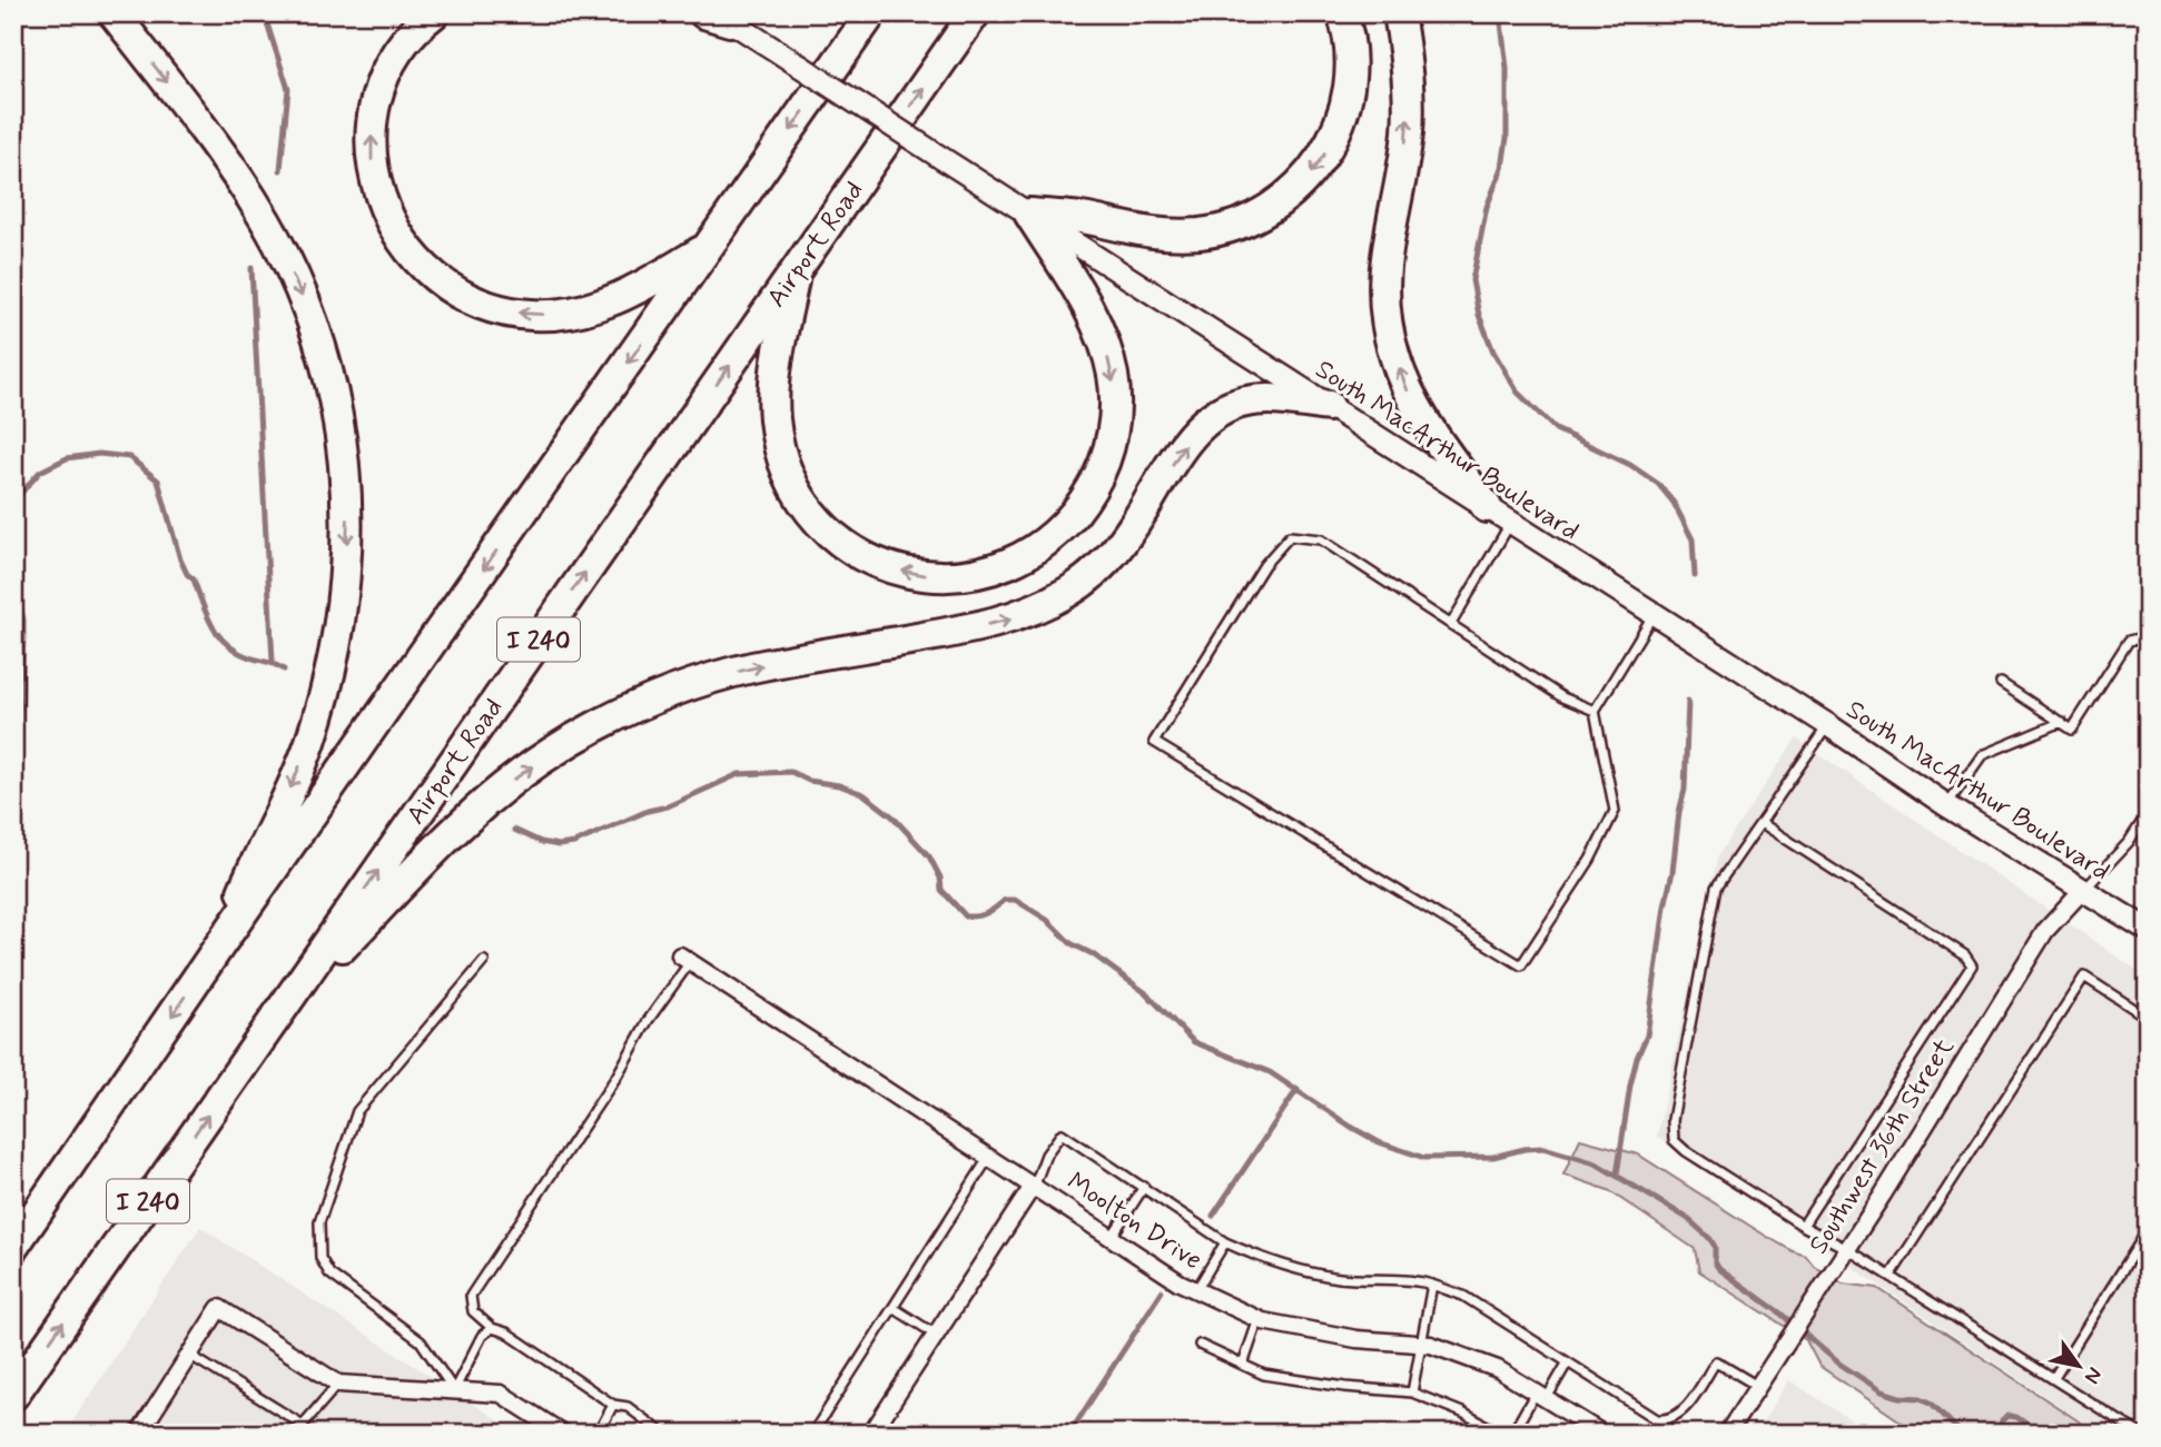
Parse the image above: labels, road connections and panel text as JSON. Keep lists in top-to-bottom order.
{
  "streets": {
    "highway": ["Airport Road", "I 240"],
    "main road": ["South MacArthur Boulevard"],
    "street": ["Southwest 36th Street", "Moolton Drive"]
  },
  "crossings": [
    ["South MacArthur Boulevard", "Southwest 36th Street"]
  ],
  "north": "bottom right"
}
